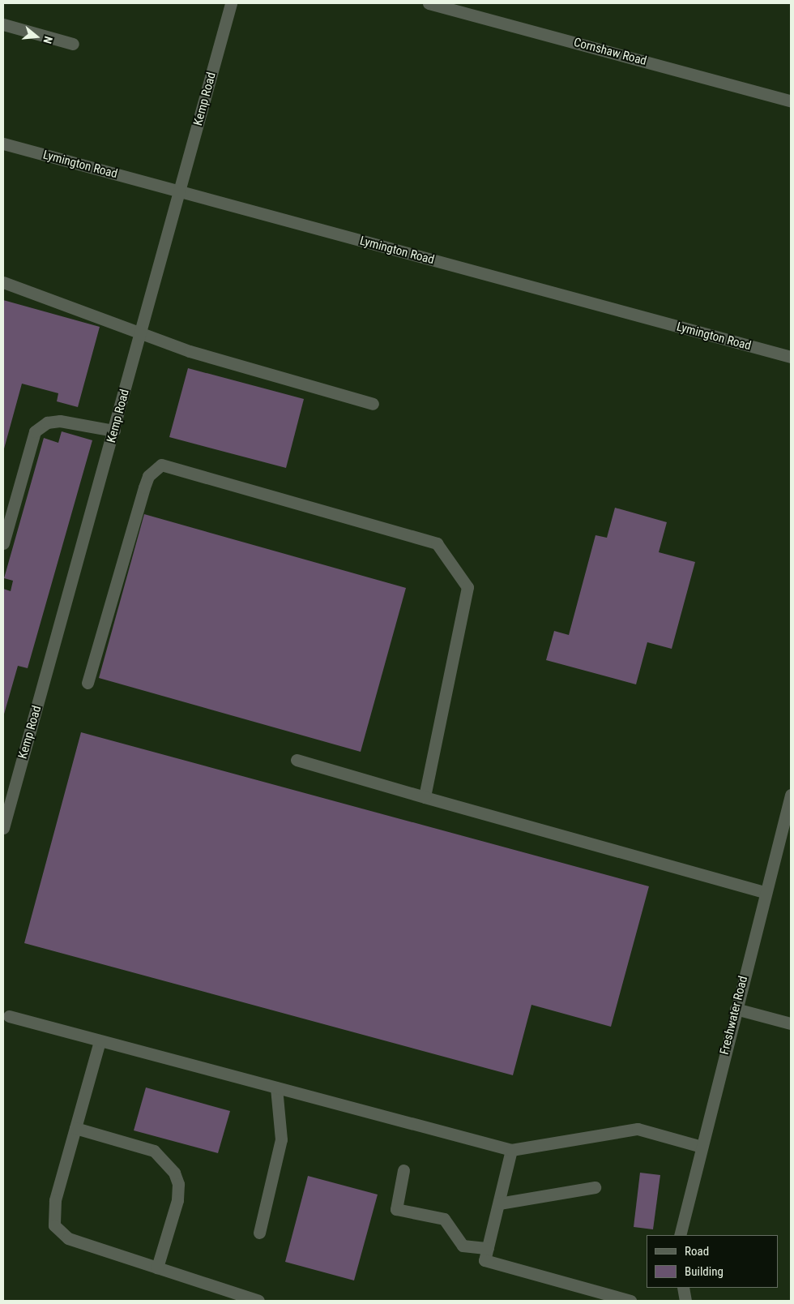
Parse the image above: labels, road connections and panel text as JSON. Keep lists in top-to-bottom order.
{
  "streets": {
    "street": [
      "Cornshaw Road",
      "Kemp Road",
      "Lymington Road",
      "Freshwater Road"
    ]
  },
  "crossings": [
    ["Kemp Road", "Lymington Road"]
  ],
  "legend": ["Road", "Building"],
  "north": "right"
}
